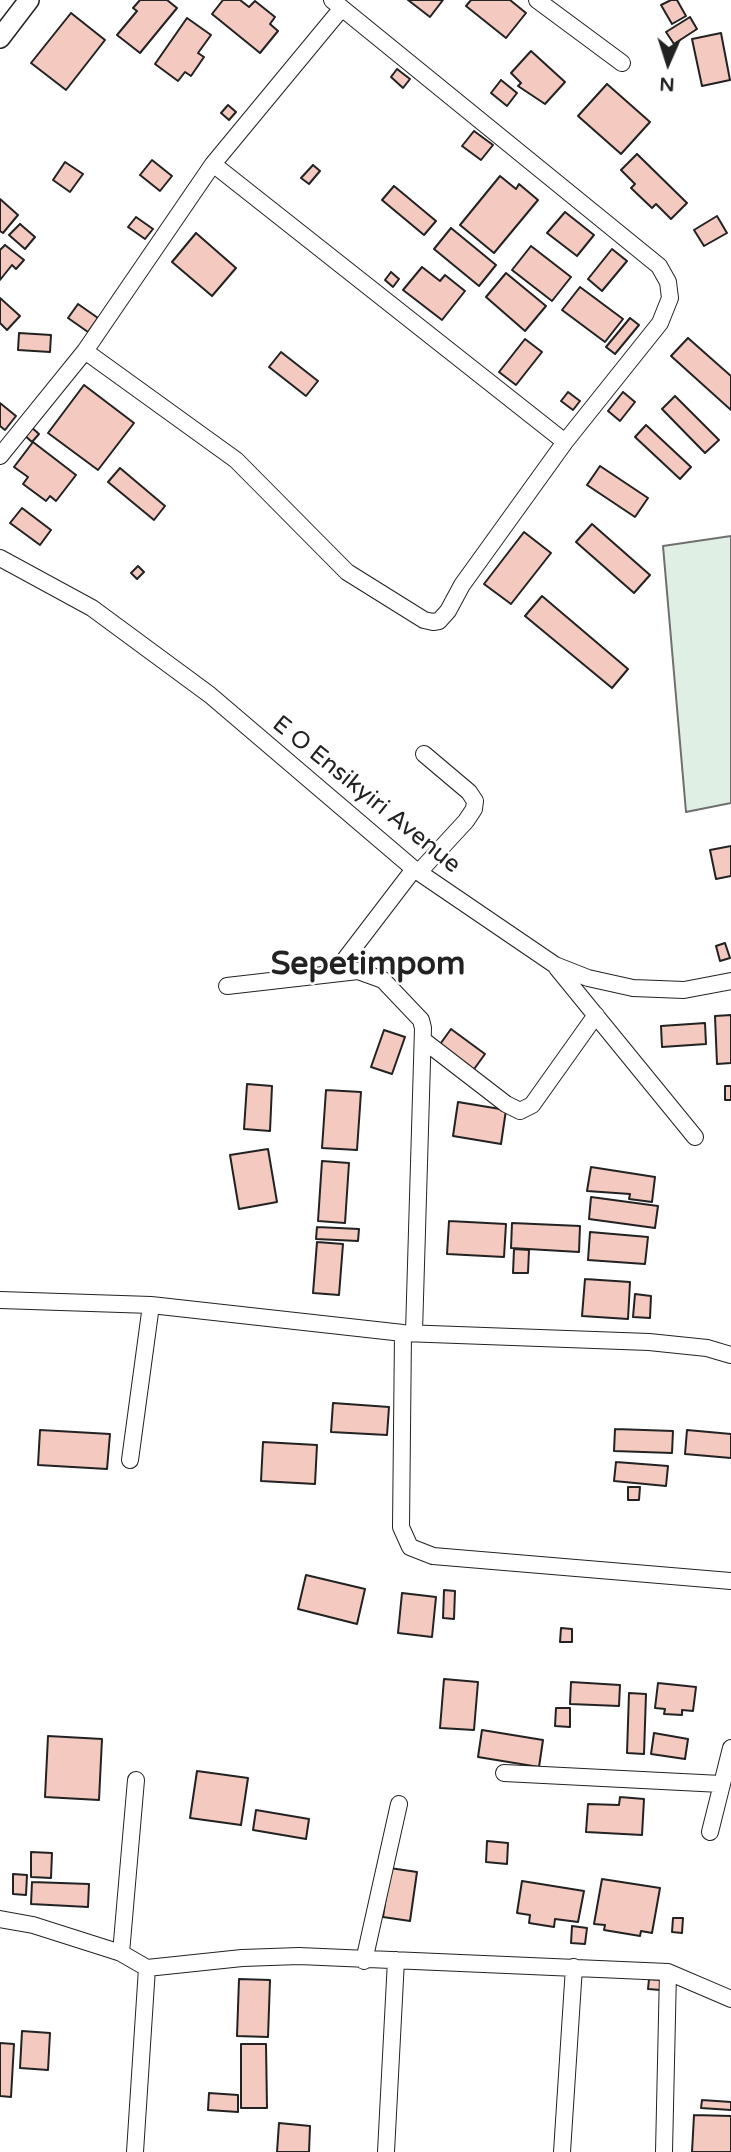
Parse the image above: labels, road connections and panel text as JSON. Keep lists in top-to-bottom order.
{
  "streets": {
    "street": ["E O Ensikyiri Avenue"]
  },
  "districts": ["Sepetimpom"],
  "north": "bottom"
}
